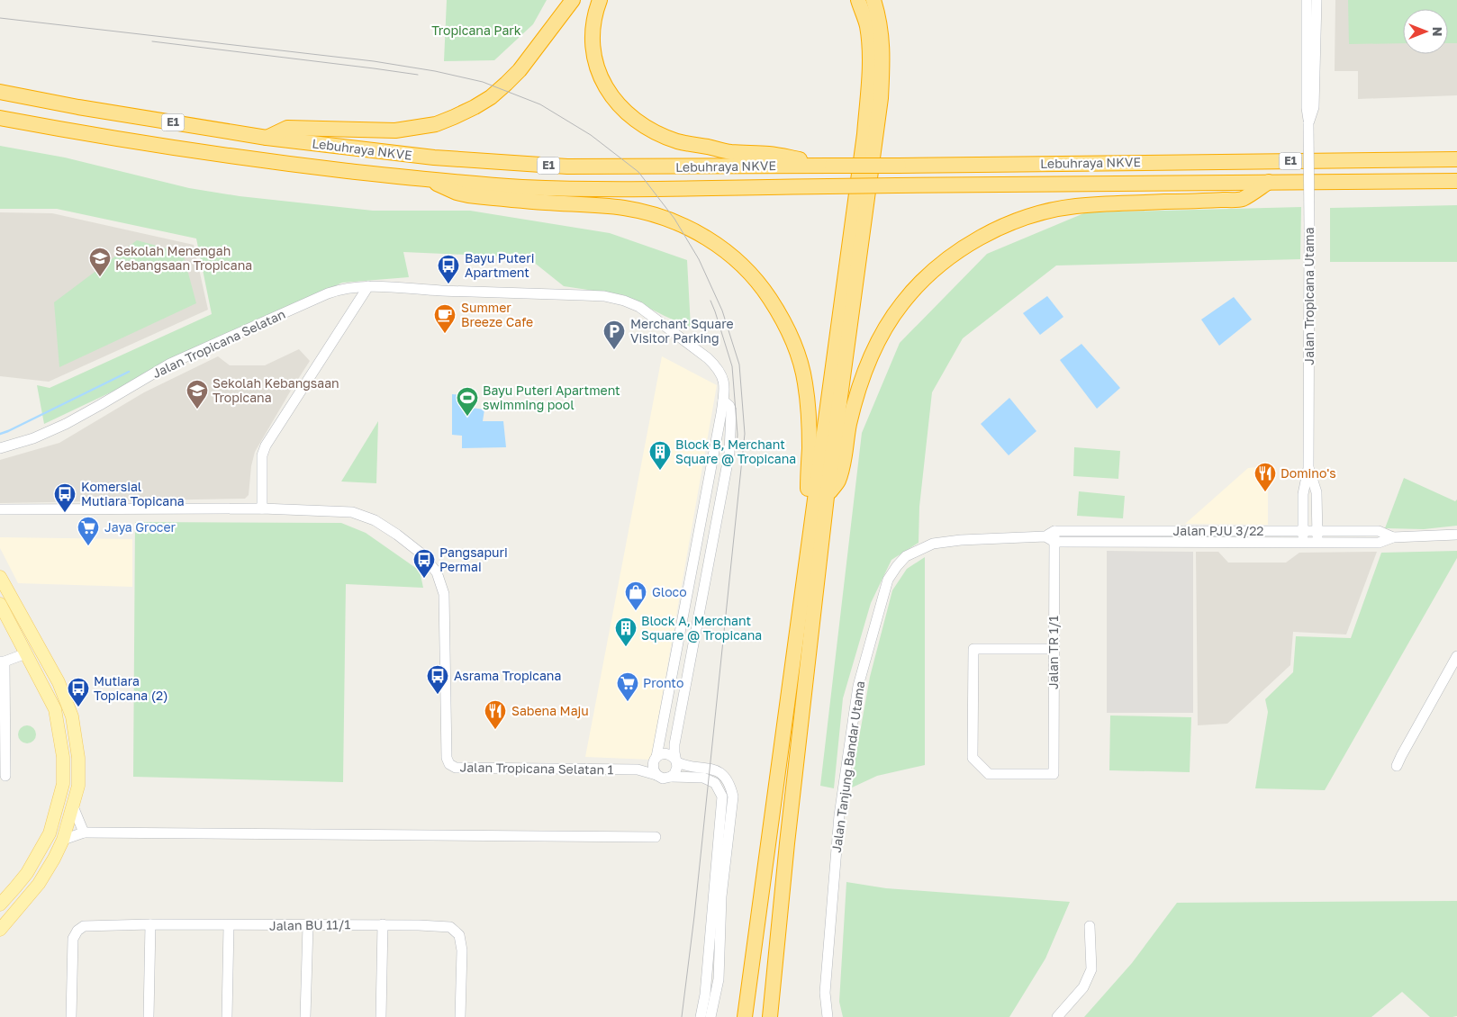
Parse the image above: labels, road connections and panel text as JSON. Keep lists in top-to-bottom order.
{
  "streets": {
    "highway": ["E1", "Lebuhraya NKVE"],
    "street": [
      "Jalan Tropicana Utama",
      "Jalan Tropicana Selatan",
      "Jalan PJU 3/22",
      "Jalan TR 1/1",
      "Jalan Tanjung Bandar Utama",
      "Jalan Tropicana Selatan 1",
      "Jalan BU 11/1"
    ]
  },
  "crossings": [
    ["Jalan Tropicana Utama", "Jalan PJU 3/22"],
    ["Jalan PJU 3/22", "Jalan TR 1/1"],
    ["Jalan PJU 3/22", "Jalan Tanjung Bandar Utama"]
  ],
  "parks": ["Tropicana Park"],
  "places": {
    "school or university": ["Sekolah Menengah Kebangsaan Tropicana", "Sekolah Kebangsaan Tropicana"],
    "bus stop": [
      "Bayu Puteri Apartment",
      "Komersial Mutiara Topicana",
      "Pangsapuri Permai",
      "Asrama Tropicana",
      "Mutiara Topicana (2)"
    ],
    "cafe": ["Summer Breeze Cafe"],
    "parking": ["Merchant Square Visitor Parking"],
    "sports": ["Bayu Puteri Apartment swimming pool"],
    "building": ["Block B, Merchant Square @ Tropicana", "Block A, Merchant Square @ Tropicana"],
    "restaurant": ["Domino's", "Sabena Maju"],
    "supermarket": ["Jaya Grocer", "Pronto"],
    "shop": ["Gloco"]
  },
  "north": "right"
}
